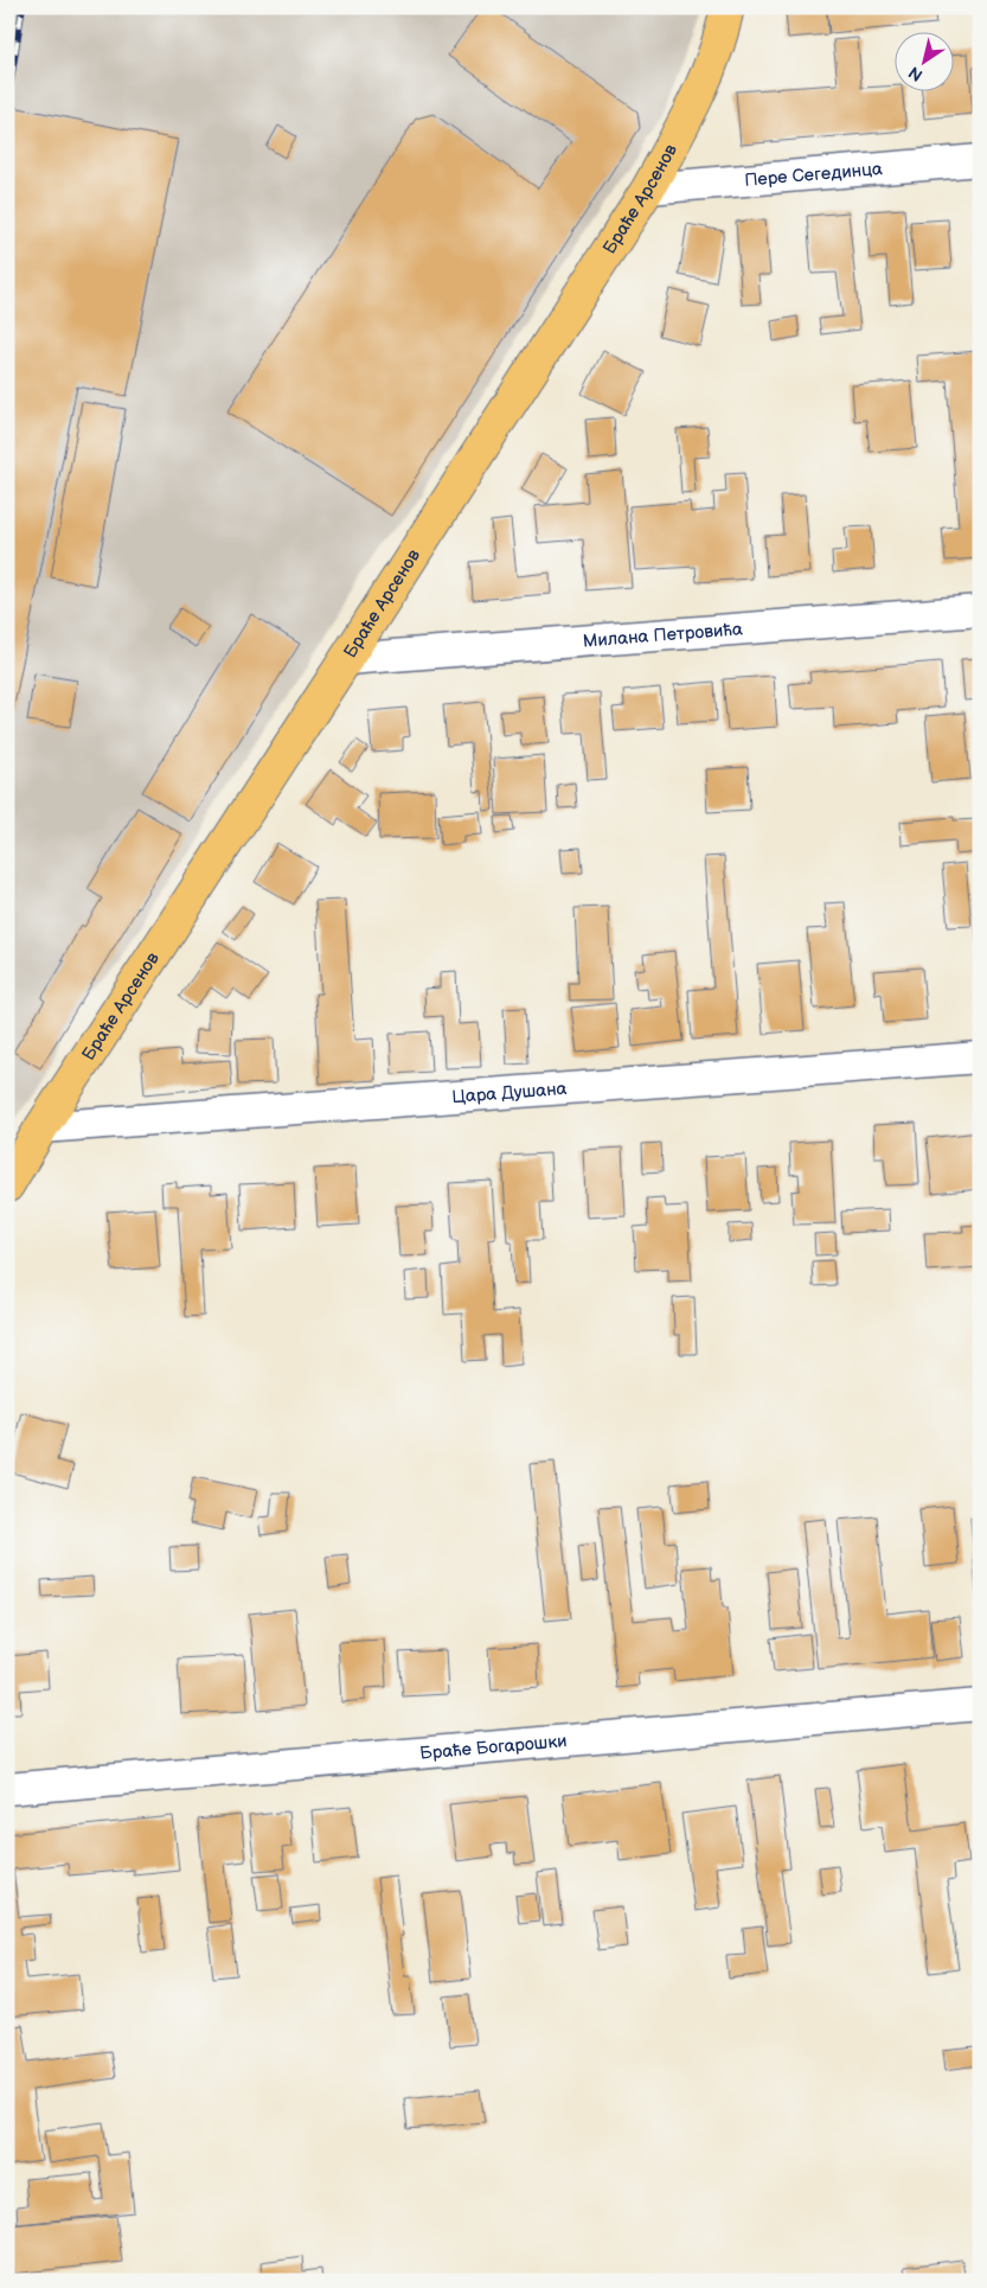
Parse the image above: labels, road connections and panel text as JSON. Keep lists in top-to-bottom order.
{
  "streets": {
    "main road": ["Браће Арсенов"],
    "street": [
      "Пере Сегединца",
      "Милана Петровића",
      "Цара Душана",
      "Браће Богарошки"
    ]
  },
  "crossings": [
    ["Пере Сегединца", "Браће Арсенов"],
    ["Браће Арсенов", "Милана Петровића"],
    ["Браће Арсенов", "Цара Душана"]
  ],
  "north": "bottom left"
}
